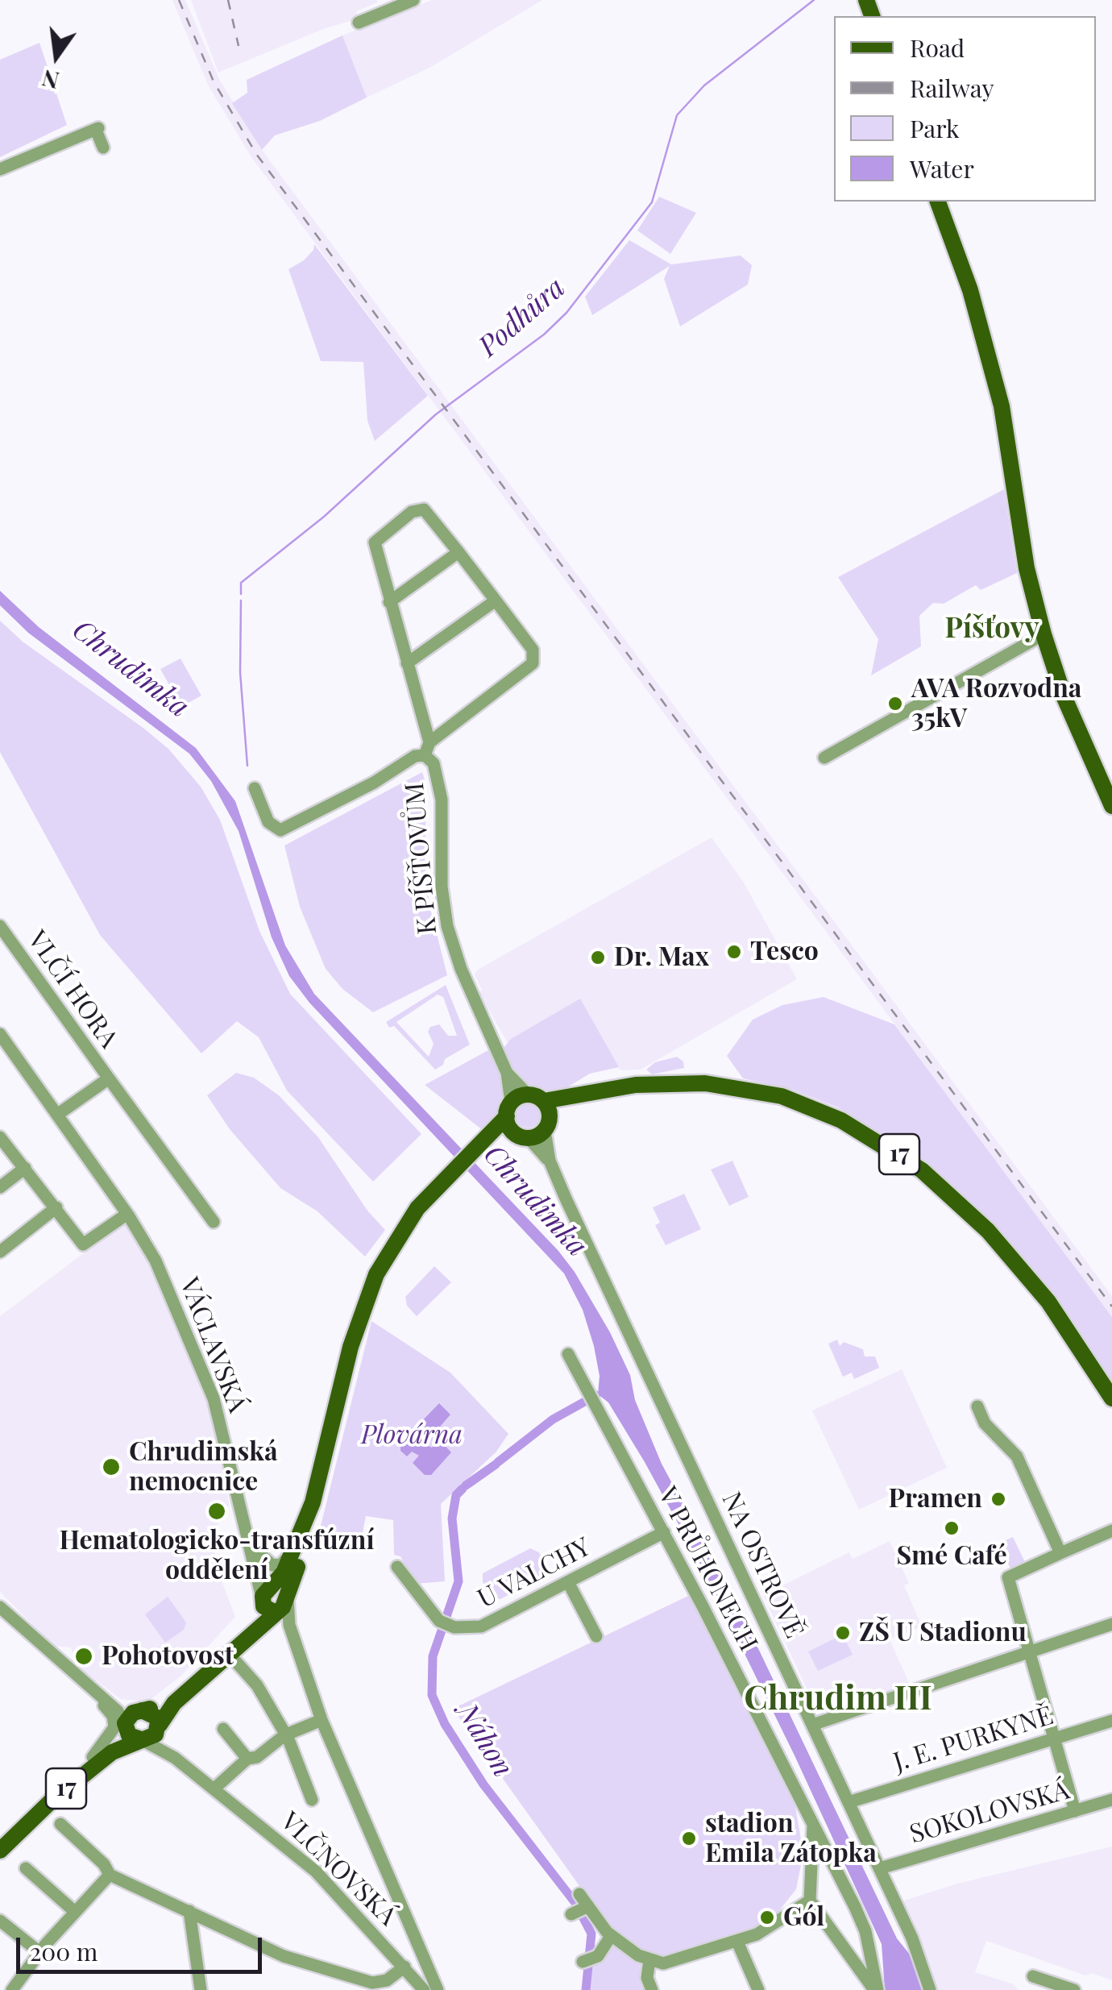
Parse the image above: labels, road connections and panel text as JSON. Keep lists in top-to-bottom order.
{
  "streets": {
    "main road": ["17"],
    "street": [
      "K PÍŠŤOVŮM",
      "VLČÍ HORA",
      "VÁCLAVSKÁ",
      "NA OSTROVĚ",
      "V PRŮHONECH",
      "U VALCHY",
      "J. E. PURKYNĚ",
      "SOKOLOVSKÁ",
      "VLČNOVSKÁ"
    ]
  },
  "crossings": [
    ["VLČÍ HORA", "VÁCLAVSKÁ"],
    ["17", "VÁCLAVSKÁ"],
    ["17", "NA OSTROVĚ"],
    ["17", "VLČNOVSKÁ"],
    ["NA OSTROVĚ", "J. E. PURKYNĚ"],
    ["NA OSTROVĚ", "SOKOLOVSKÁ"],
    ["V PRŮHONECH", "U VALCHY"]
  ],
  "districts": ["Píšťovy", "Chrudim III"],
  "water": ["Podhůra", "Chrudimka", "Náhon"],
  "parks": ["Plovárna"],
  "places": [
    "AVA Rozvodna 35kV",
    "Tesco",
    "Dr. Max",
    "Chrudimská nemocnice",
    "Pramen",
    "Hematologicko-transfúzní oddělení",
    "Smé Café",
    "ZŠ U Stadionu",
    "Pohotovost",
    "stadion Emila Zátopka",
    "Gól"
  ],
  "legend": [
    "Road",
    "Railway",
    "Park",
    "Water"
  ],
  "scale_bar": "200 m",
  "north": "bottom"
}
